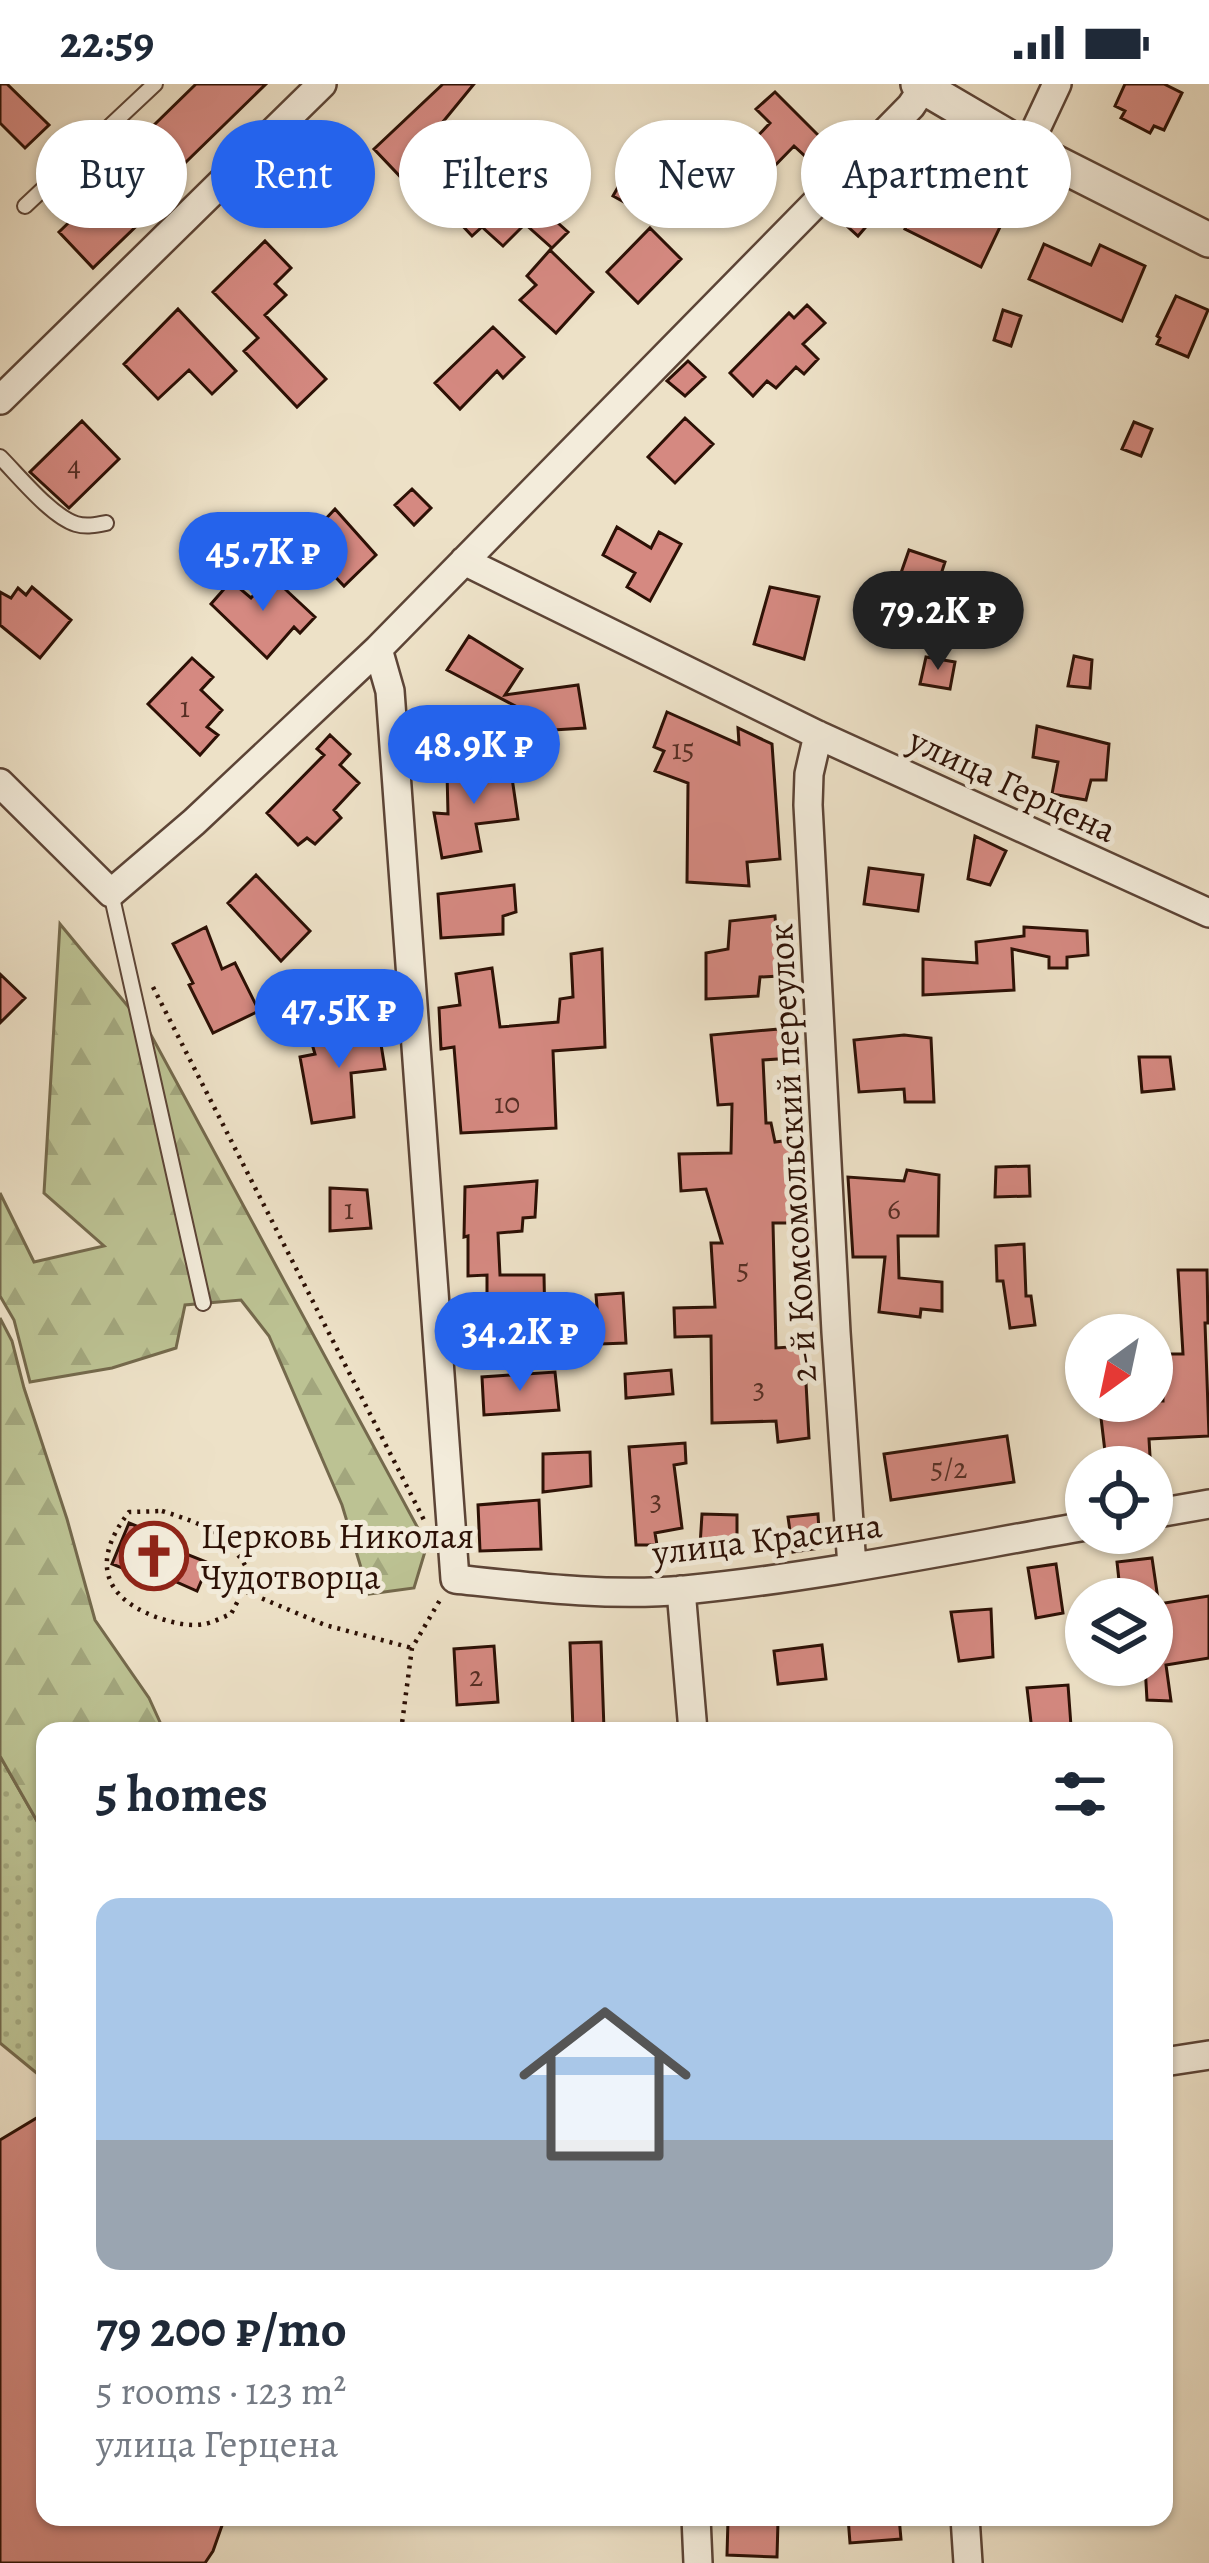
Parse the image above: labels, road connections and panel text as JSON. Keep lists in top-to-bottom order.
{
  "streets": {
    "street": ["улица Герцена", "2-й Комсомольский переулок", "улица Красина"]
  },
  "crossings": [
    ["улица Герцена", "2-й Комсомольский переулок"],
    ["2-й Комсомольский переулок", "улица Красина"]
  ],
  "places": {
    "church": ["Церковь Николая Чудотворца"]
  },
  "house_numbers": [
    "4",
    "1",
    "15",
    "10",
    "1",
    "6",
    "5",
    "3",
    "5/2",
    "3",
    "2"
  ],
  "north": "bottom left",
  "page": {
    "status": "22:59",
    "chip": [
      "Buy",
      "Rent",
      "Filters",
      "New",
      "Apartment"
    ],
    "price": [
      "45.7K ₽",
      "79.2K ₽",
      "48.9K ₽",
      "47.5K ₽",
      "34.2K ₽"
    ],
    "heading": "5 homes",
    "list": [
      {
        "name": "79 200 ₽/mo",
        "note": "5 rooms · 123 m² · улица Герцена"
      }
    ]
  }
}
